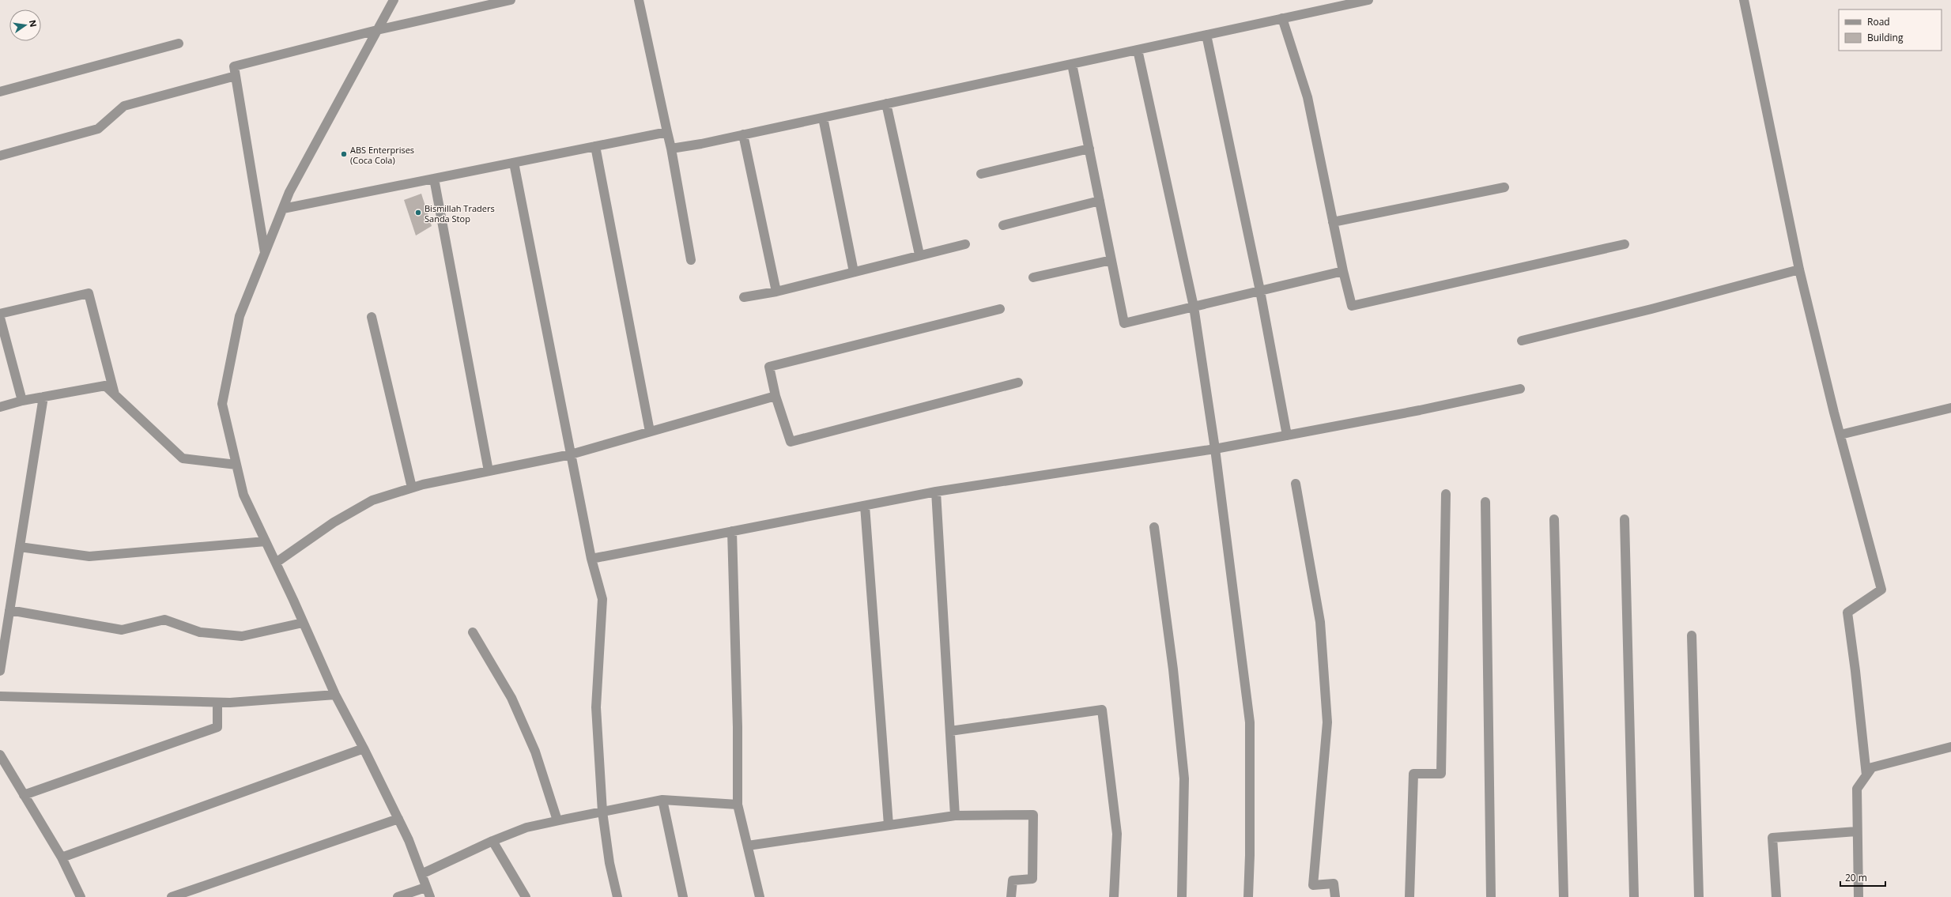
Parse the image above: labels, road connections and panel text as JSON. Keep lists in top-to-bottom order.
{
  "places": ["ABS Enterprises (Coca Cola)", "Bismillah Traders Sanda Stop"],
  "legend": ["Road", "Building"],
  "scale_bar": "20 m",
  "north": "right"
}
